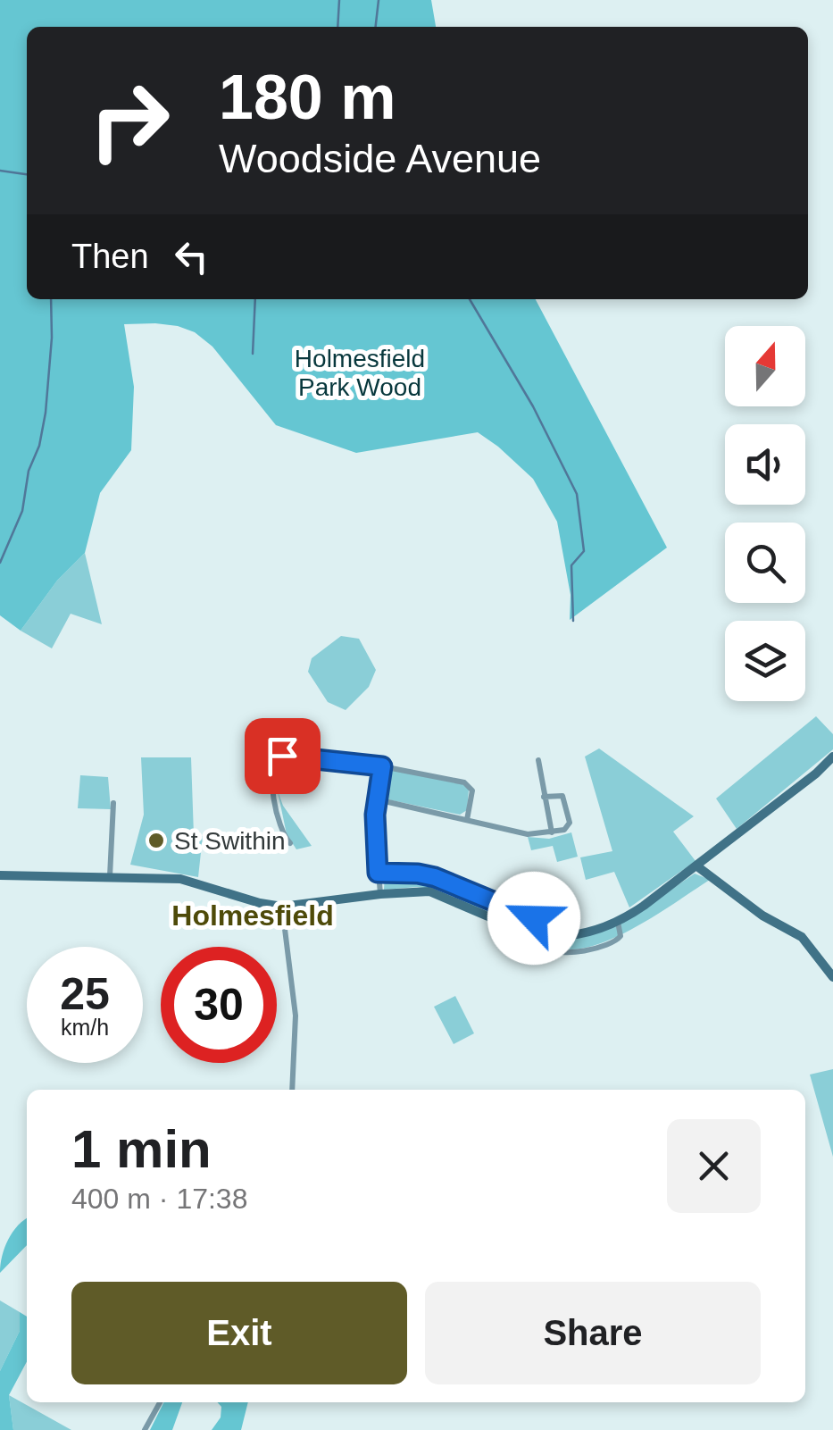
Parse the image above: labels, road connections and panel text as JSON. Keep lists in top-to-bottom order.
{
  "districts": ["Holmesfield"],
  "parks": ["Holmesfield Park Wood"],
  "places": ["St Swithin"],
  "north": "top",
  "page": {
    "turn": ["180 m", "Woodside Avenue"],
    "then": "Then",
    "speed": "25 km/h",
    "limit": "30",
    "heading": ["1 min", "400 m · 17:38"],
    "buttons": ["Exit", "Share"]
  }
}
